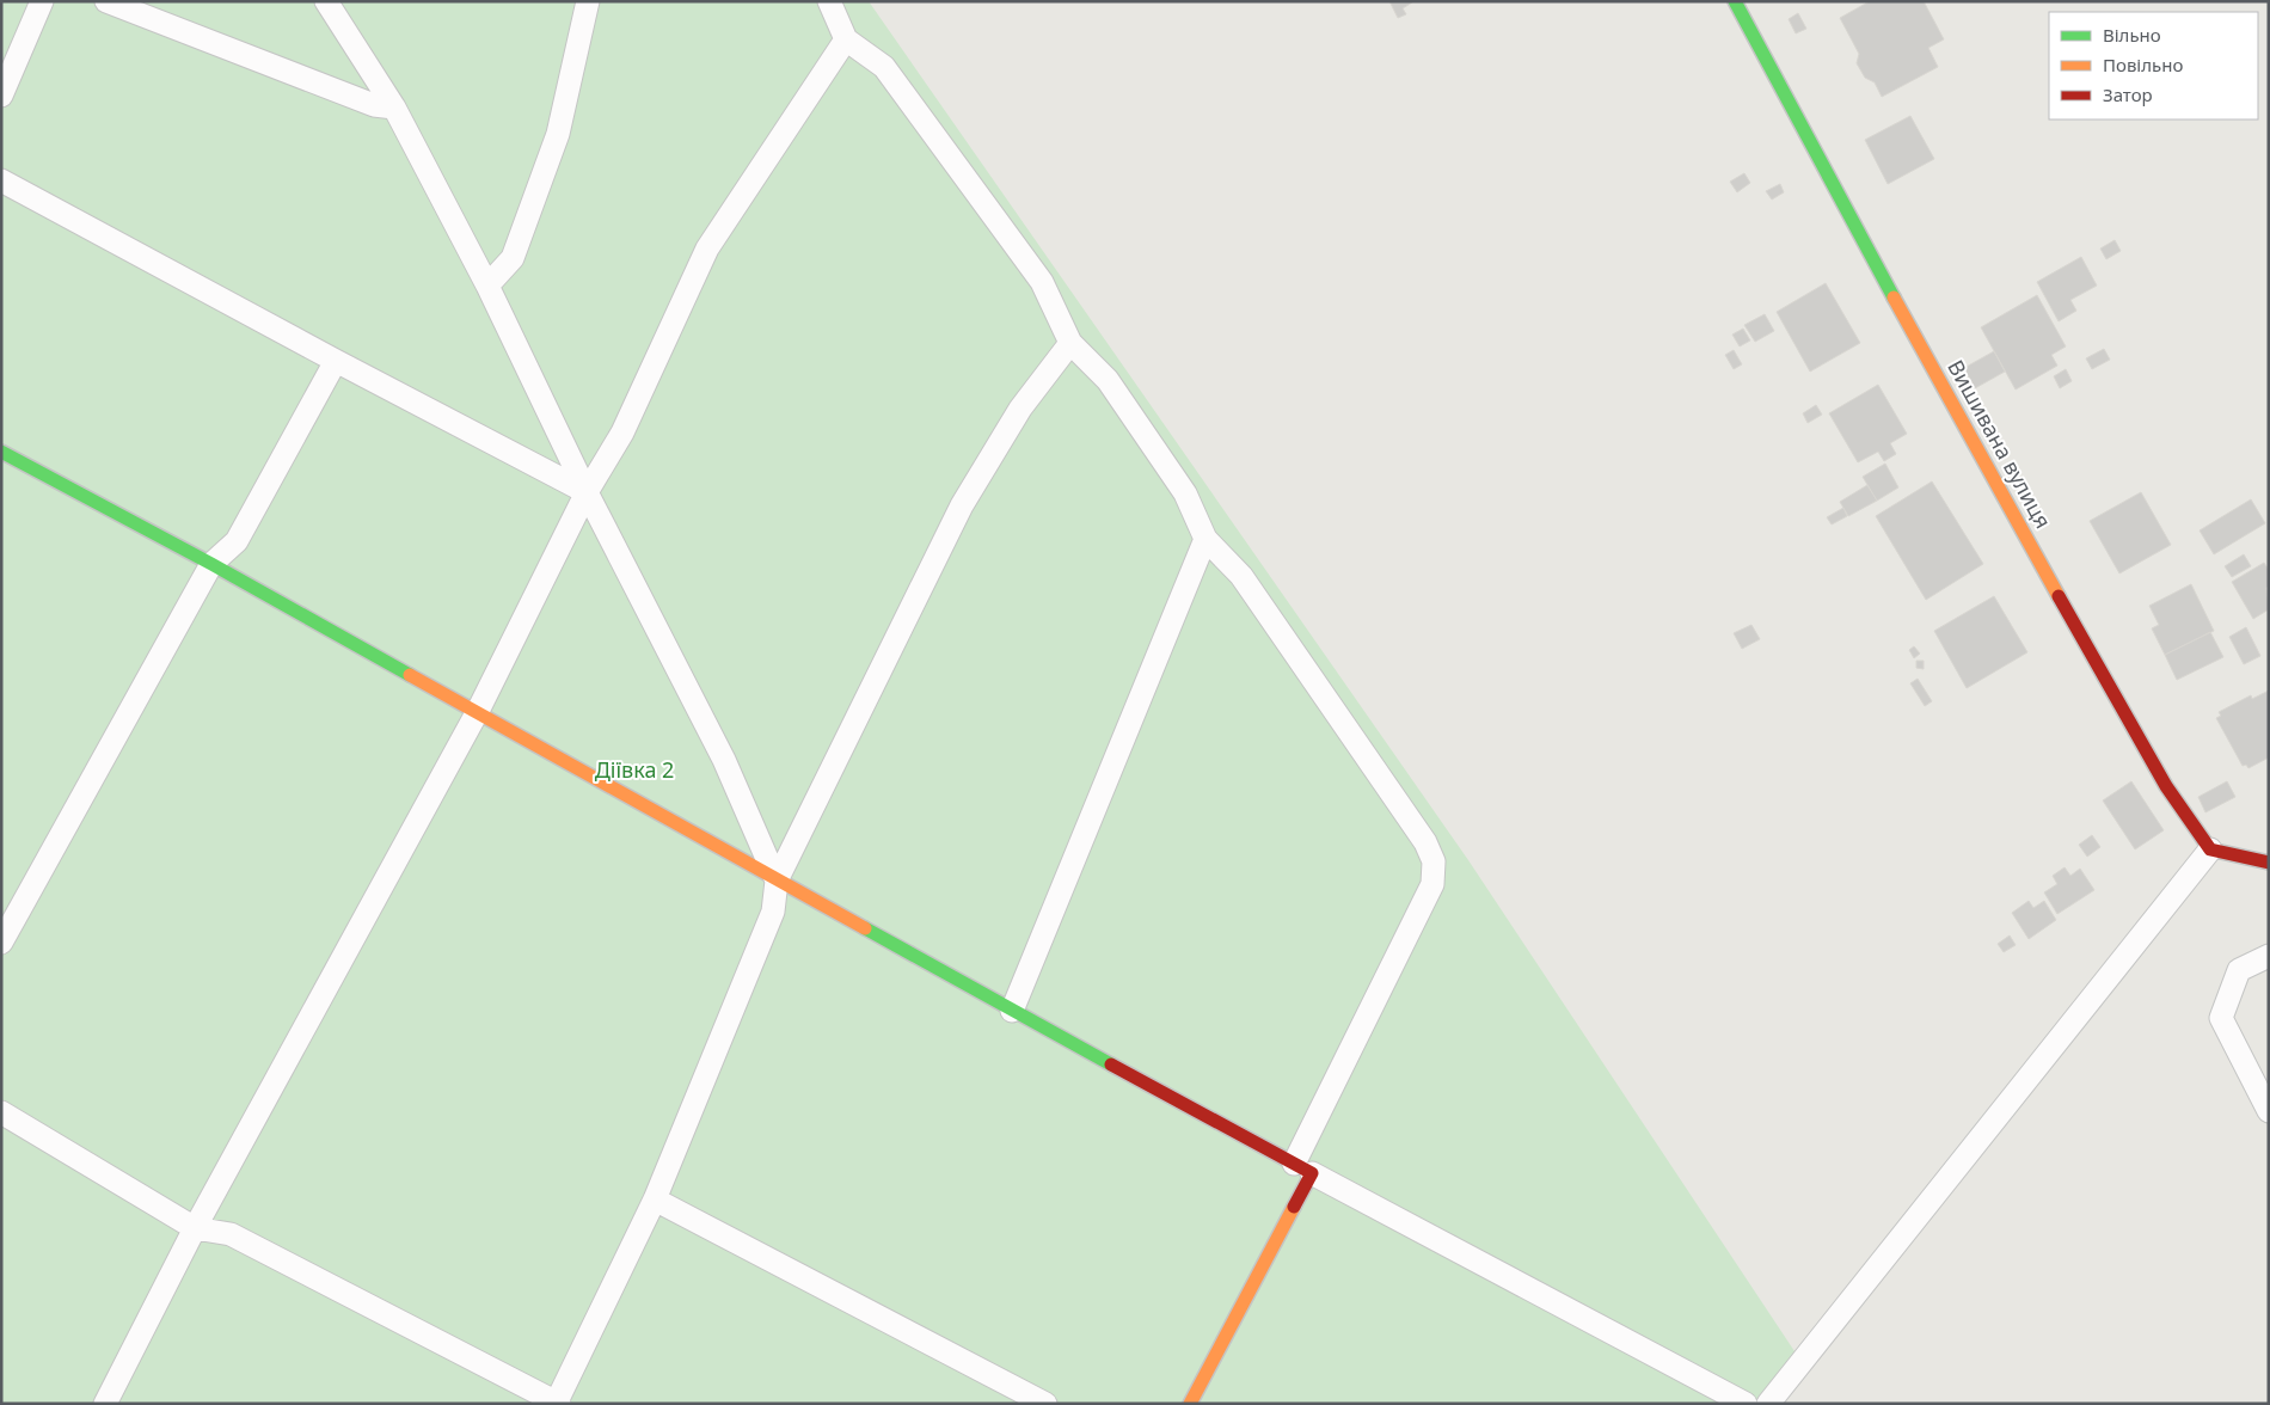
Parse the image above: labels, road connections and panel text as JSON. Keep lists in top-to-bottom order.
{
  "streets": {
    "street": ["Вишивана вулиця"]
  },
  "parks": ["Діївка 2"],
  "legend": ["Вільно", "Повільно", "Затор"]
}
